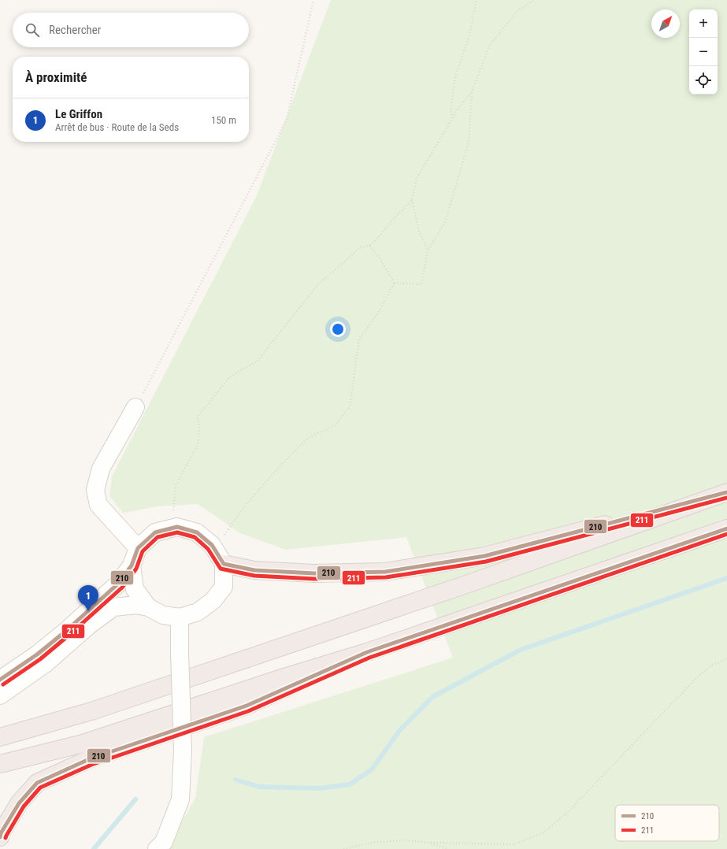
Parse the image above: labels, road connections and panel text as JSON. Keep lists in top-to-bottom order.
{
  "lines": ["transit line 210", "transit line 211"],
  "legend": ["210", "211"],
  "north": "top right",
  "page": {
    "map_buttons": ["+", "−"],
    "search": "Rechercher",
    "heading": "À proximité",
    "list": [
      {
        "mark": "1",
        "name": "Le Griffon",
        "note": "Arrêt de bus · Route de la Seds",
        "value": "150 m"
      }
    ],
    "pins": "1"
  }
}
